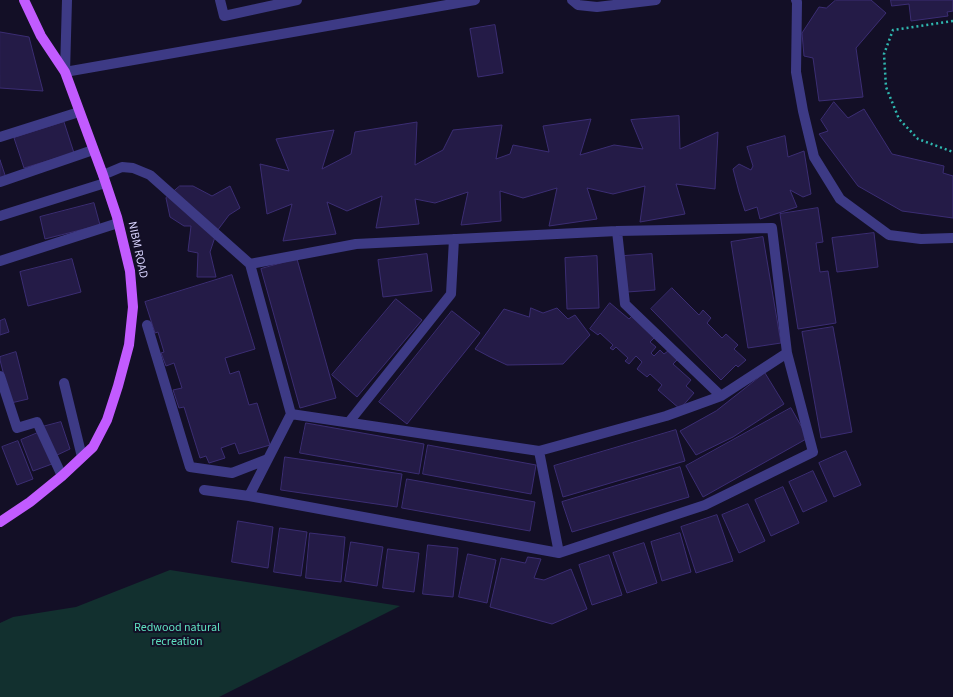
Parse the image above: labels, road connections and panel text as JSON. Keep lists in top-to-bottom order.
{
  "streets": {
    "main road": ["NIBM ROAD"]
  },
  "parks": ["Redwood natural recreation"]
}
